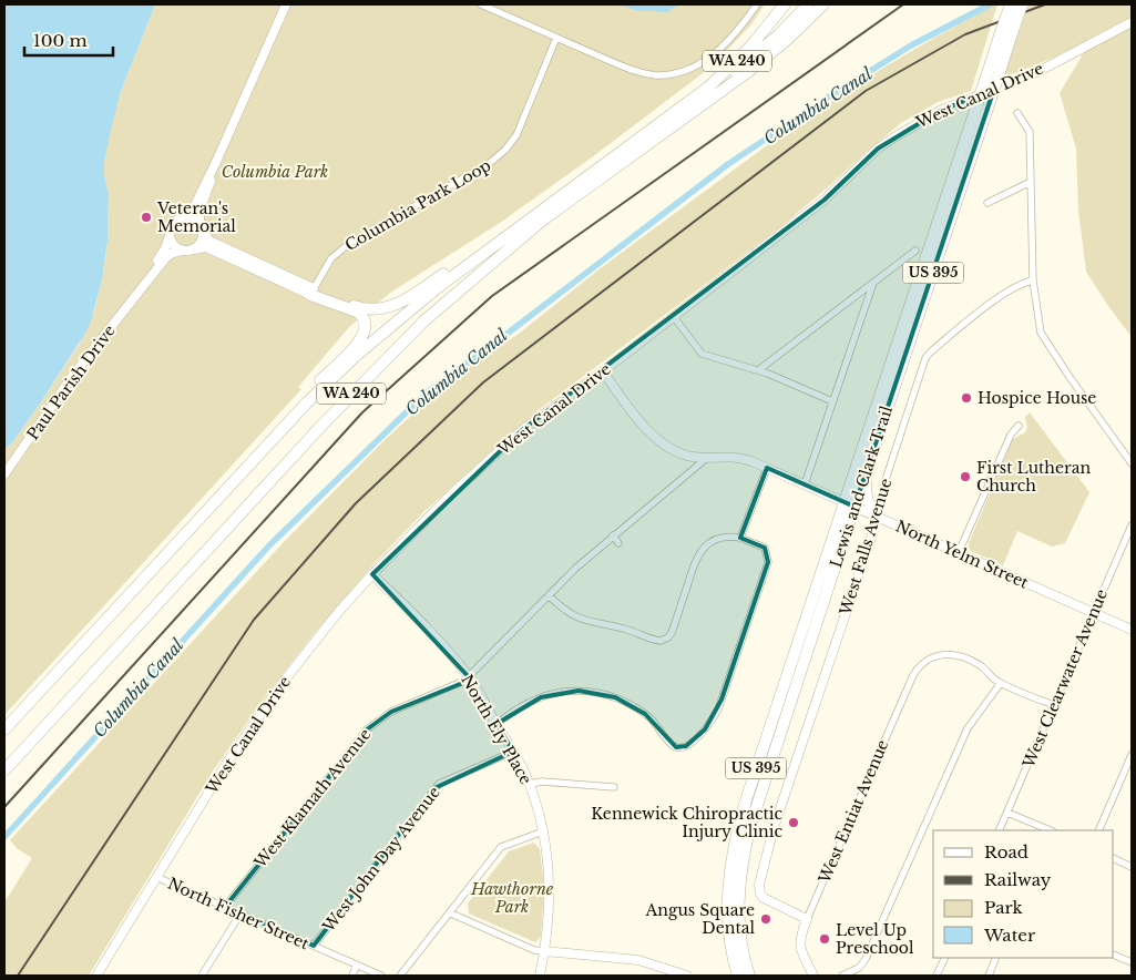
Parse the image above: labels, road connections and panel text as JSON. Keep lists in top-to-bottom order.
{
  "streets": {
    "highway": ["WA 240", "US 395", "Lewis and Clark Trail"],
    "street": [
      "West Canal Drive",
      "Columbia Park Loop",
      "Paul Parish Drive",
      "West Falls Avenue",
      "North Yelm Street",
      "West Clearwater Avenue",
      "North Ely Place",
      "West Klamath Avenue",
      "West Entiat Avenue",
      "West John Day Avenue",
      "North Fisher Street"
    ]
  },
  "crossings": [
    ["West Canal Drive", "North Yelm Street"],
    ["West Canal Drive", "North Ely Place"],
    ["West Canal Drive", "North Fisher Street"],
    ["Lewis and Clark Trail", "North Yelm Street"],
    ["West Falls Avenue", "North Yelm Street"],
    ["West Falls Avenue", "West Entiat Avenue"],
    ["North Yelm Street", "West Clearwater Avenue"],
    ["North Yelm Street", "West Klamath Avenue"],
    ["North Ely Place", "West Klamath Avenue"],
    ["North Ely Place", "West John Day Avenue"],
    ["West Klamath Avenue", "North Fisher Street"],
    ["West John Day Avenue", "North Fisher Street"]
  ],
  "water": ["Columbia Canal"],
  "parks": ["Columbia Park", "Hawthorne Park"],
  "places": [
    "Veteran's Memorial",
    "Hospice House",
    "First Lutheran Church",
    "Kennewick Chiropractic Injury Clinic",
    "Angus Square Dental",
    "Level Up Preschool"
  ],
  "legend": [
    "Road",
    "Railway",
    "Park",
    "Water"
  ],
  "scale_bar": "100 m"
}
